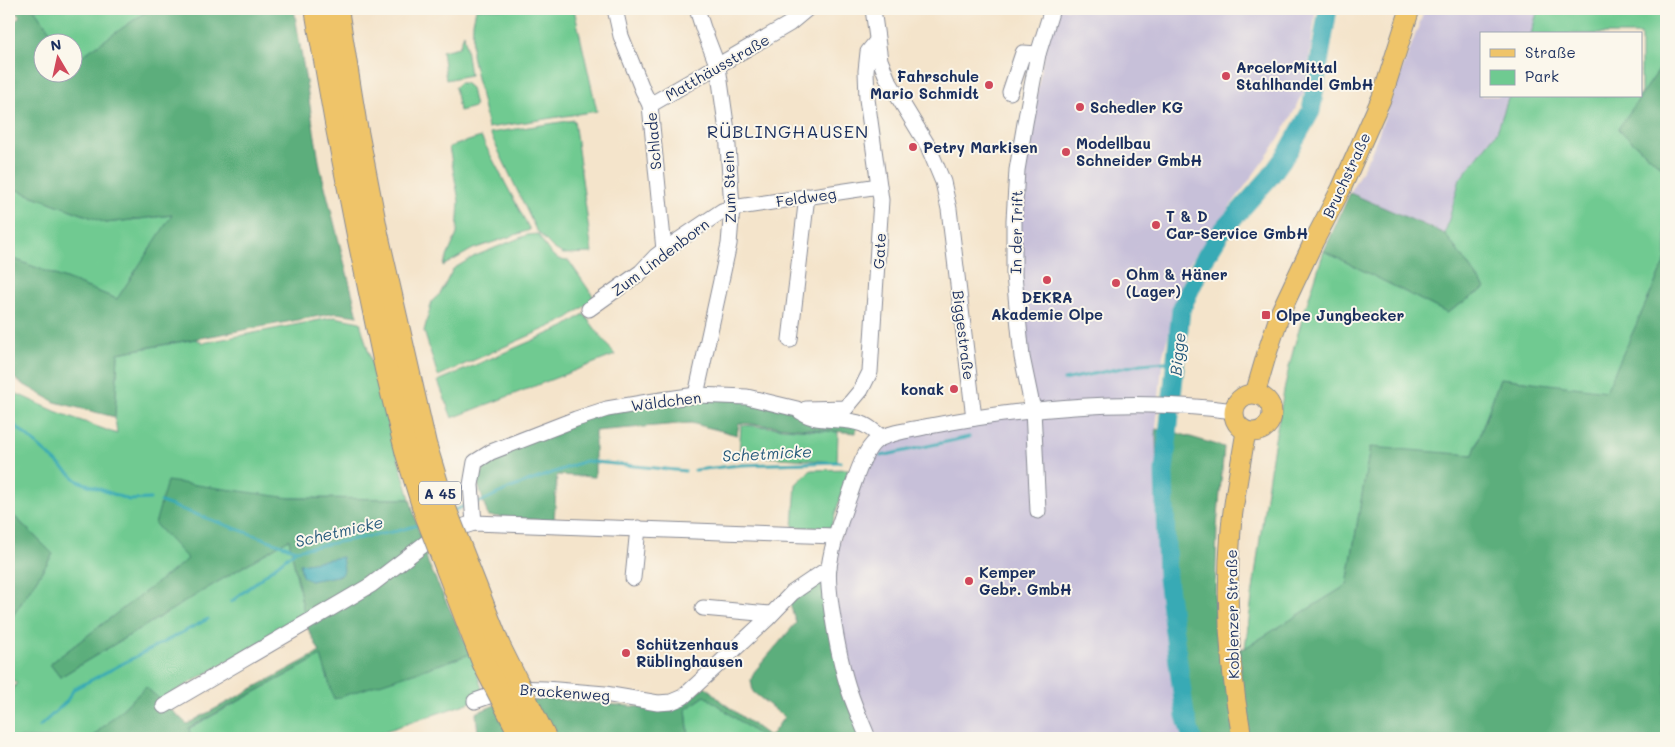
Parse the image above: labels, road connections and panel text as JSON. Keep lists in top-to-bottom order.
{
  "streets": {
    "highway": ["A 45"],
    "main road": ["Bruchstraße", "Koblenzer Straße"],
    "street": [
      "Matthäusstraße",
      "Schlade",
      "Zum Stein",
      "Feldweg",
      "In der Trift",
      "Gate",
      "Zum Lindenborn",
      "Biggestraße",
      "Wäldchen",
      "Brackenweg"
    ]
  },
  "crossings": [
    ["Matthäusstraße", "Schlade"],
    ["Matthäusstraße", "Zum Stein"],
    ["Schlade", "Zum Lindenborn"],
    ["Bruchstraße", "Koblenzer Straße"],
    ["Zum Stein", "Feldweg"],
    ["Zum Stein", "Zum Lindenborn"],
    ["Zum Stein", "Wäldchen"],
    ["Feldweg", "Gate"],
    ["Feldweg", "Zum Lindenborn"],
    ["Gate", "Biggestraße"],
    ["Gate", "Wäldchen"]
  ],
  "districts": ["RÜBLINGHAUSEN"],
  "water": ["Bigge", "Schetmicke"],
  "places": {
    "other": [
      "ArcelorMittal Stahlhandel GmbH",
      "Fahrschule Mario Schmidt",
      "Schedler KG",
      "Petry Markisen",
      "Modellbau Schneider GmbH",
      "T & D Car-Service GmbH",
      "DEKRA Akademie Olpe",
      "Ohm & Häner (Lager)",
      "konak",
      "Kemper Gebr. GmbH",
      "Schützenhaus Rüblinghausen"
    ],
    "transit": ["Olpe Jungbecker"]
  },
  "legend": ["Straße", "Park"],
  "north": "top"
}
